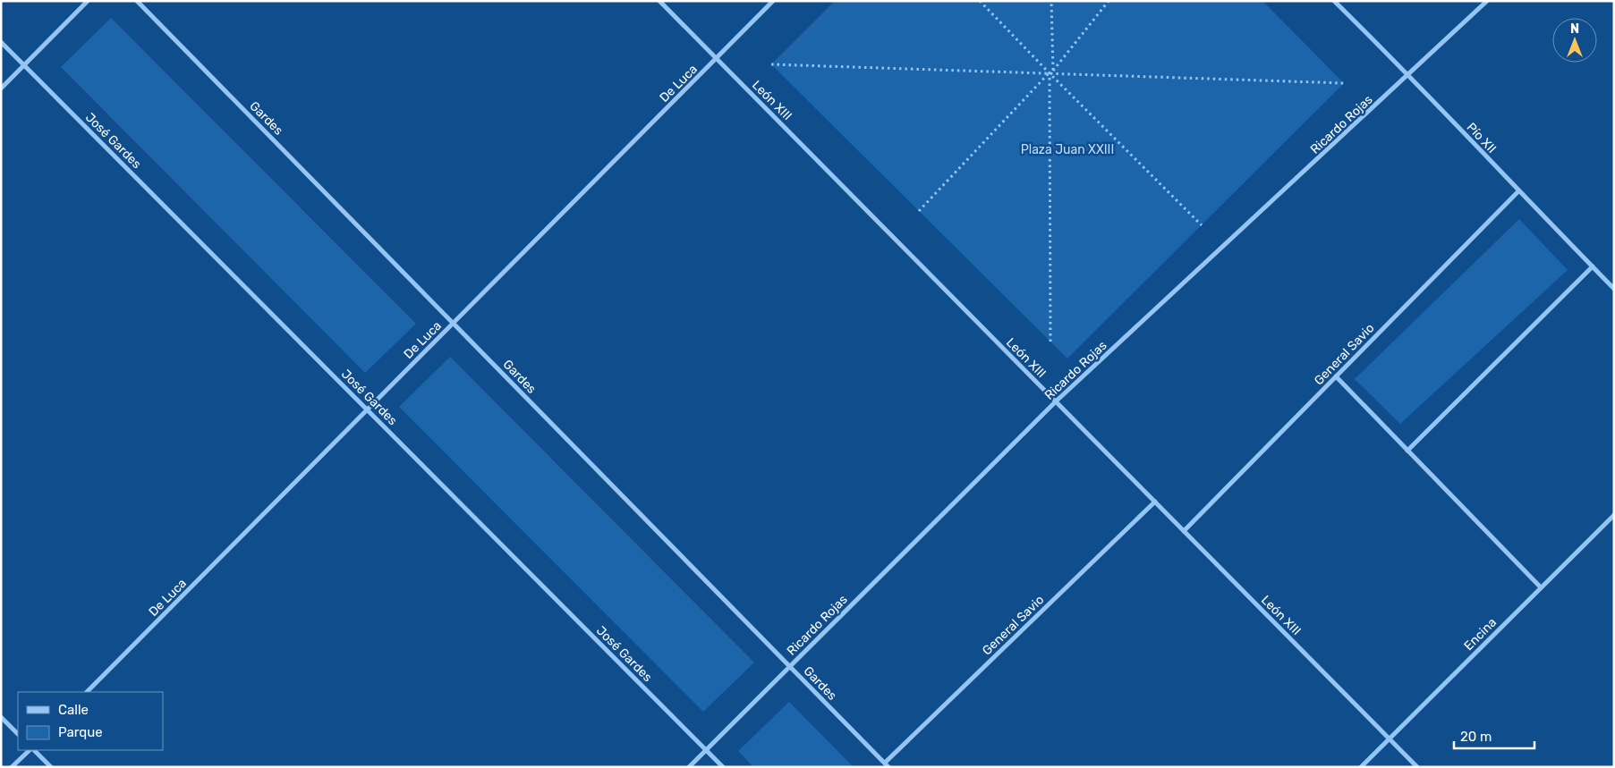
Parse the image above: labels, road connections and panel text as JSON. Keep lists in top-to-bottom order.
{
  "streets": {
    "street": [
      "De Luca",
      "León XIII",
      "Gardes",
      "Ricardo Rojas",
      "Pío XII",
      "José Gardes",
      "General Savio",
      "Encina"
    ]
  },
  "crossings": [
    ["De Luca", "León XIII"],
    ["De Luca", "Gardes"],
    ["De Luca", "José Gardes"],
    ["León XIII", "Ricardo Rojas"],
    ["León XIII", "General Savio"],
    ["León XIII", "Encina"],
    ["Gardes", "Ricardo Rojas"],
    ["Gardes", "General Savio"],
    ["Ricardo Rojas", "Pío XII"],
    ["Ricardo Rojas", "José Gardes"],
    ["Pío XII", "General Savio"]
  ],
  "parks": ["Plaza Juan XXIII"],
  "legend": ["Calle", "Parque"],
  "scale_bar": "20 m",
  "north": "top"
}
